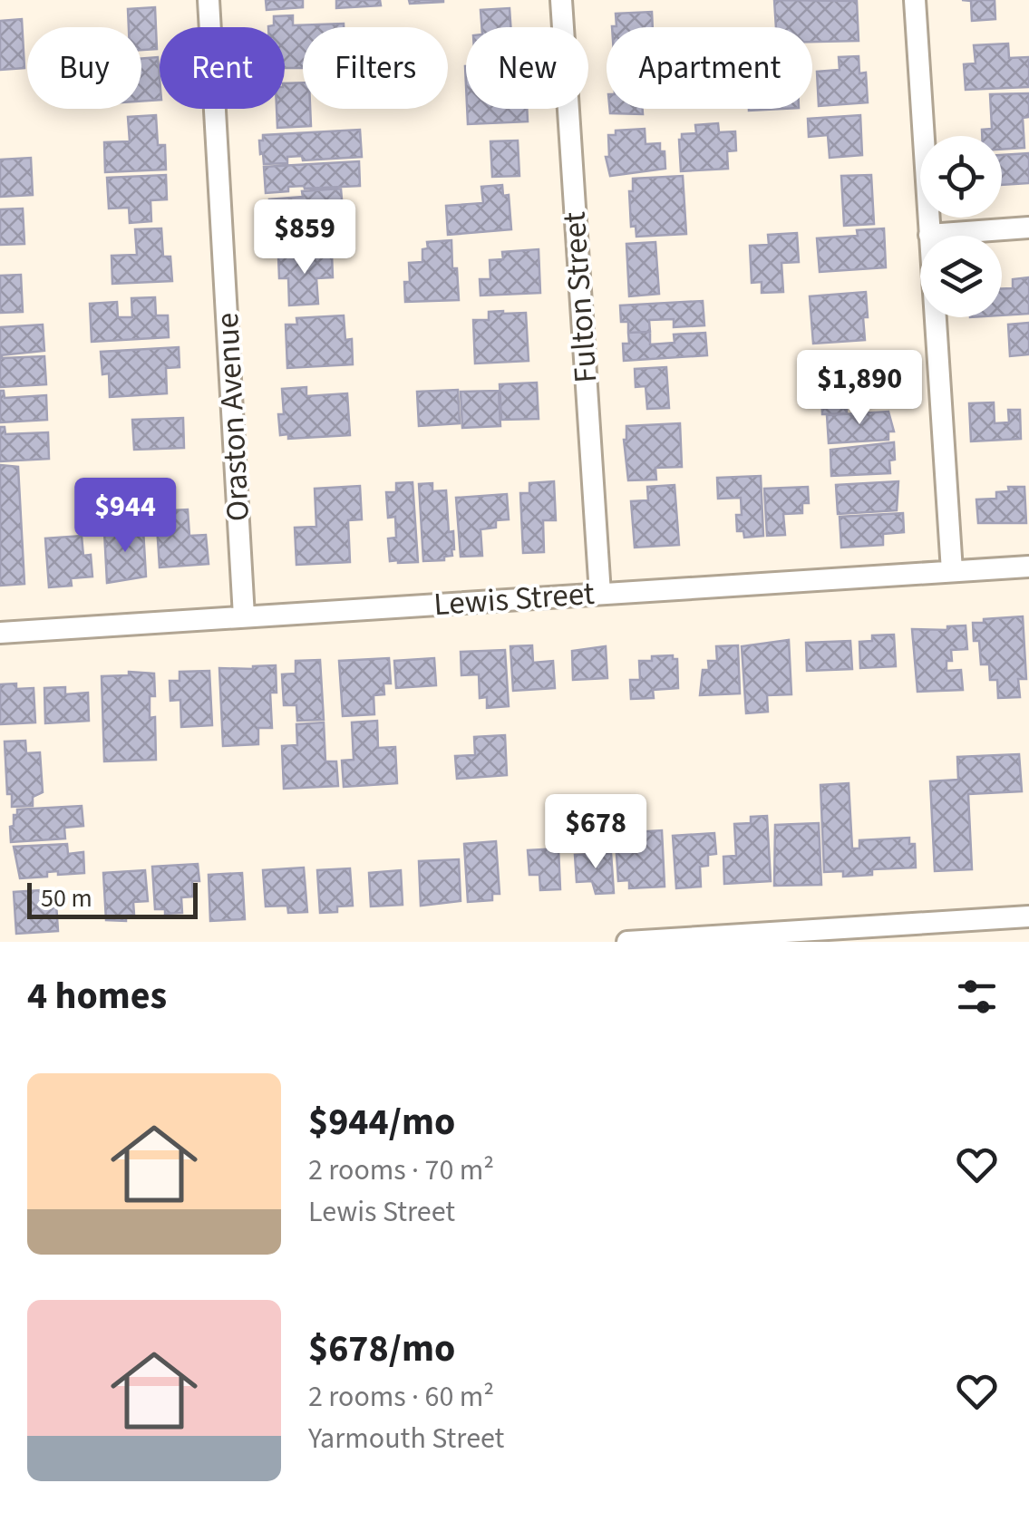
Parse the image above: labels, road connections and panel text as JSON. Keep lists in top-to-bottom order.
{
  "streets": {
    "street": ["Fulton Street", "Oraston Avenue", "Lewis Street"]
  },
  "crossings": [
    ["Fulton Street", "Lewis Street"],
    ["Oraston Avenue", "Lewis Street"]
  ],
  "scale_bar": "50 m",
  "page": {
    "chip": [
      "Buy",
      "Rent",
      "Filters",
      "New",
      "Apartment"
    ],
    "price": [
      "$859",
      "$1,890",
      "$944",
      "$678"
    ],
    "scale": "50 m",
    "heading": "4 homes",
    "list": [
      {
        "name": "$944/mo",
        "note": "2 rooms · 70 m² · Lewis Street"
      },
      {
        "name": "$678/mo",
        "note": "2 rooms · 60 m² · Yarmouth Street"
      }
    ]
  }
}
